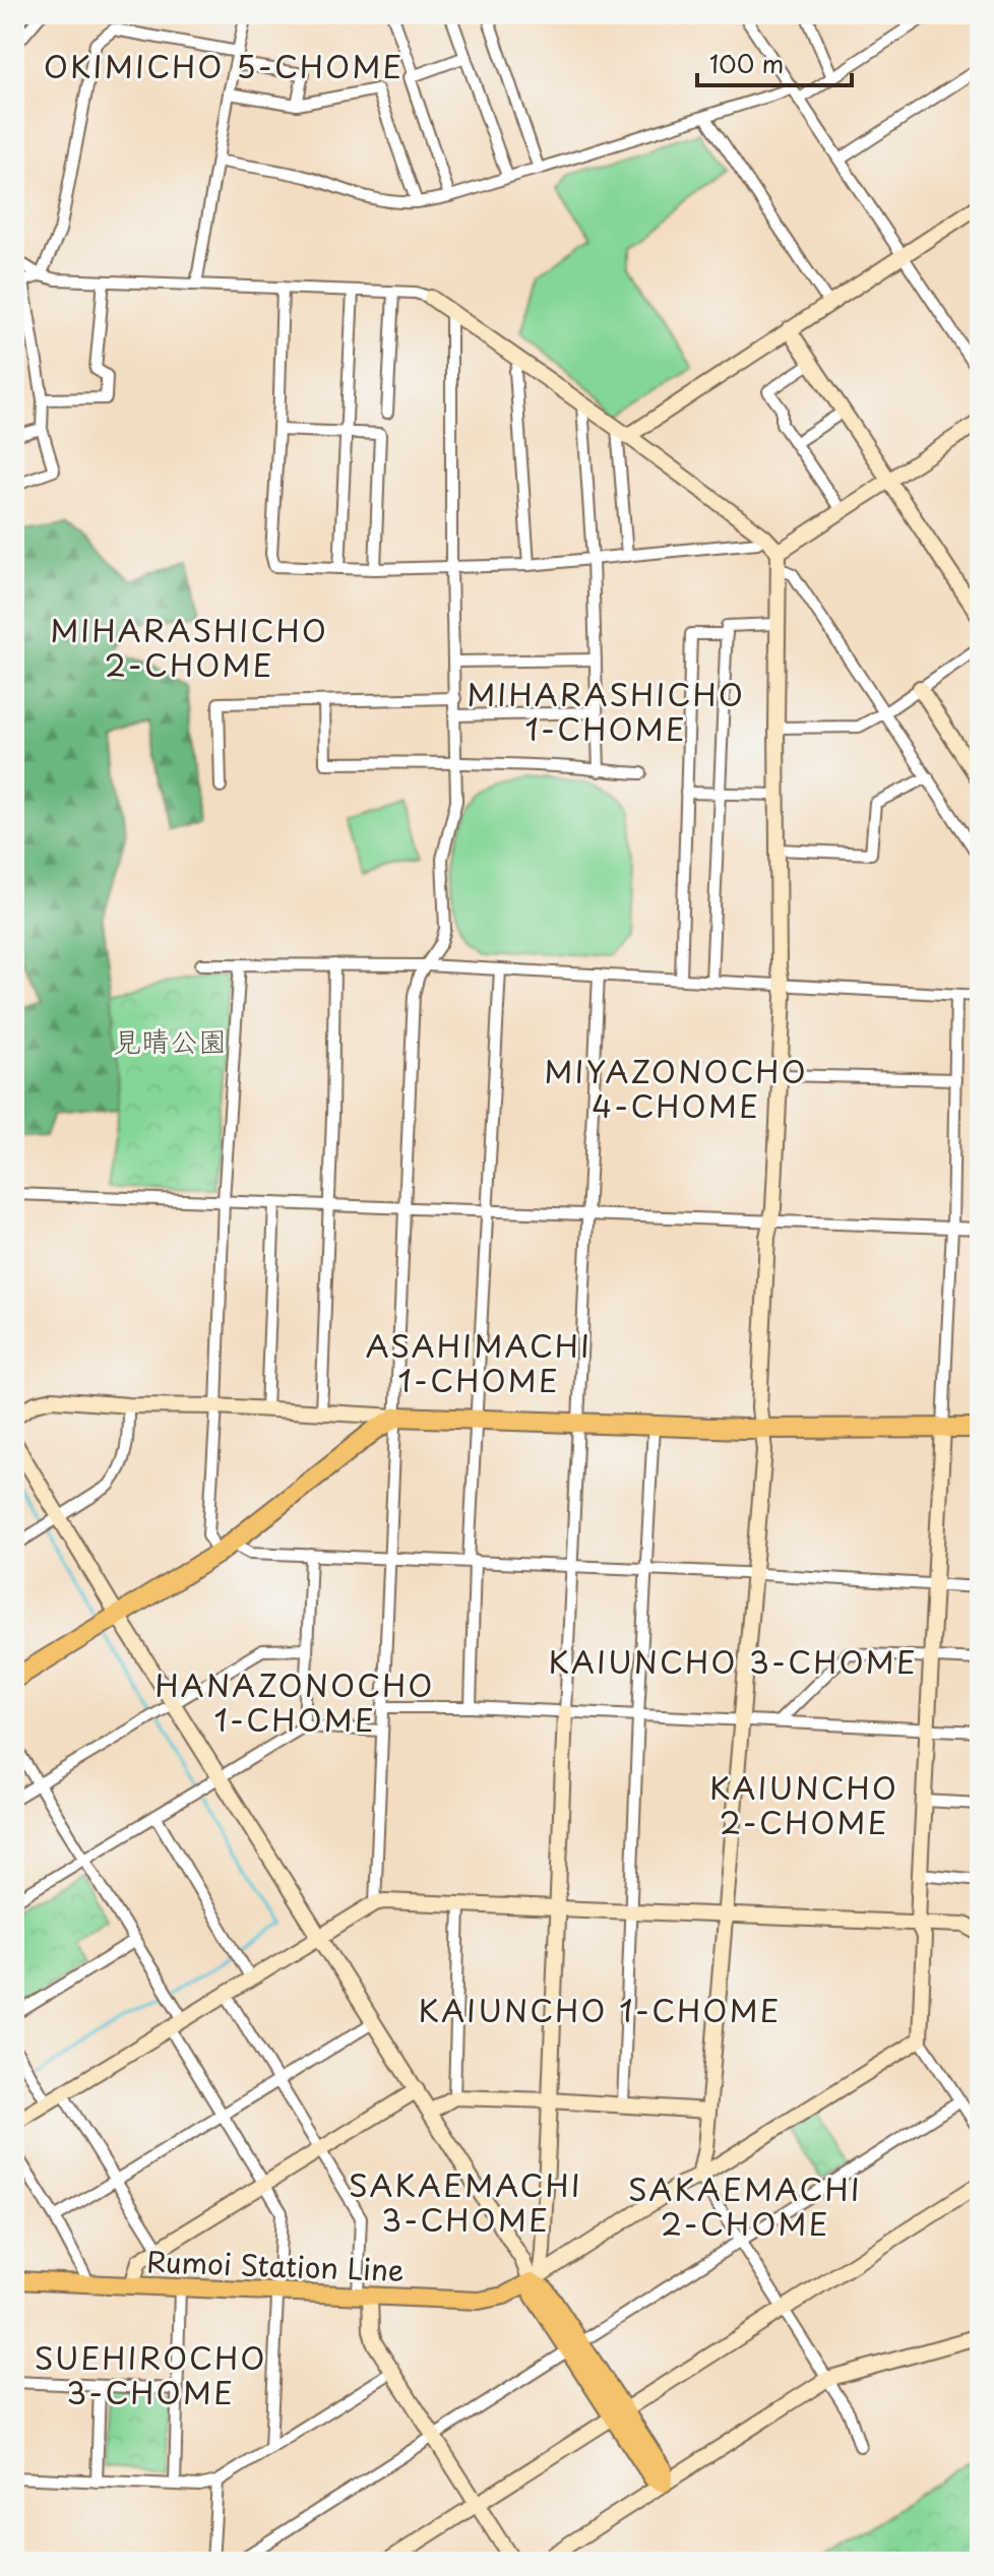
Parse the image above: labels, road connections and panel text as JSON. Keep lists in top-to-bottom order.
{
  "streets": {
    "main road": ["Rumoi Station Line"]
  },
  "districts": [
    "OKIMICHO 5-CHOME",
    "MIHARASHICHO 2-CHOME",
    "MIHARASHICHO 1-CHOME",
    "MIYAZONOCHO 4-CHOME",
    "ASAHIMACHI 1-CHOME",
    "KAIUNCHO 3-CHOME",
    "HANAZONOCHO 1-CHOME",
    "KAIUNCHO 2-CHOME",
    "KAIUNCHO 1-CHOME",
    "SAKAEMACHI 3-CHOME",
    "SAKAEMACHI 2-CHOME",
    "SUEHIROCHO 3-CHOME"
  ],
  "parks": ["見晴公園"],
  "scale_bar": "100 m"
}
